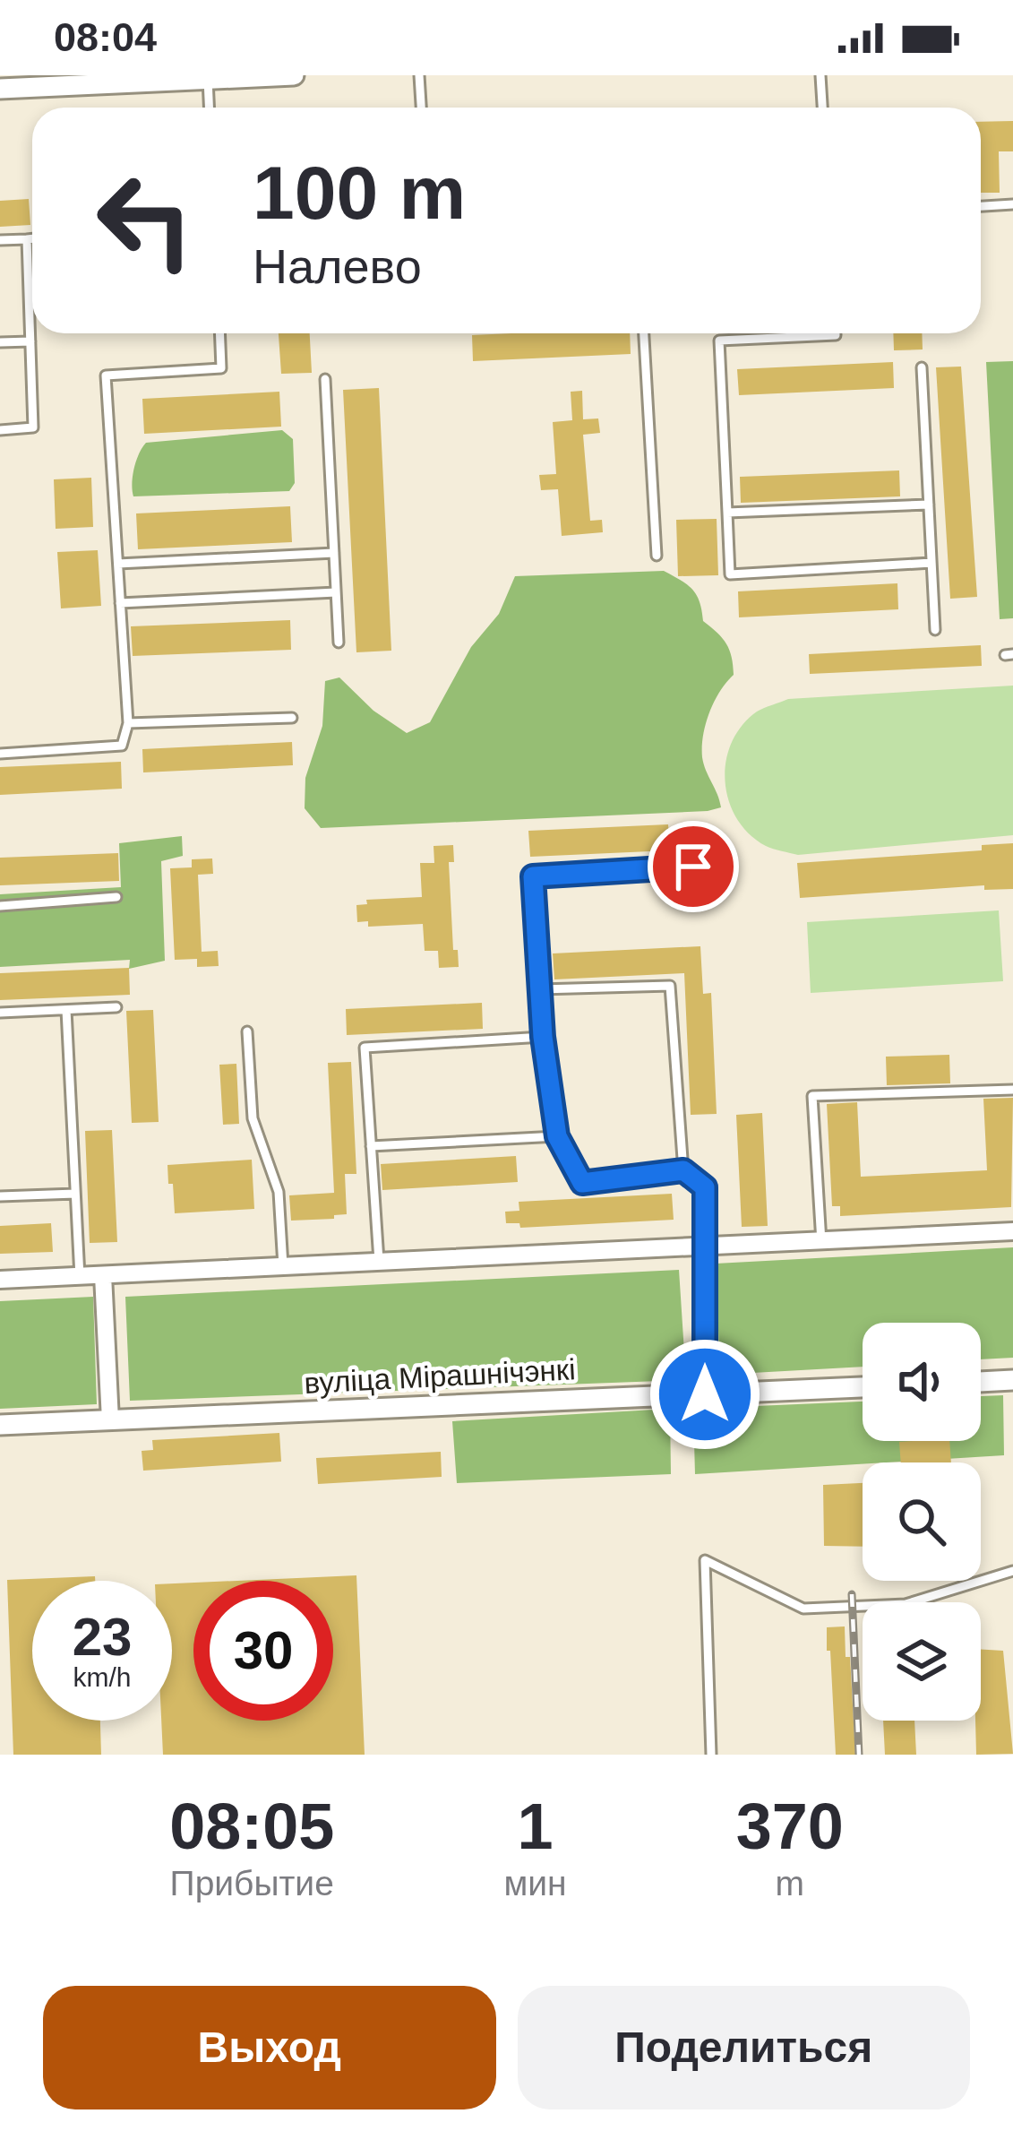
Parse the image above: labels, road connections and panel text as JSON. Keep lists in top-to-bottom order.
{
  "streets": {
    "street": ["вуліца Мірашнічэнкі"]
  },
  "page": {
    "status": "08:04",
    "turn": ["100 m", "Налево"],
    "speed": "23 km/h",
    "limit": "30",
    "eta": [
      "08:05",
      "Прибытие",
      "1",
      "мин",
      "370",
      "m"
    ],
    "buttons": ["Выход", "Поделиться"]
  }
}
